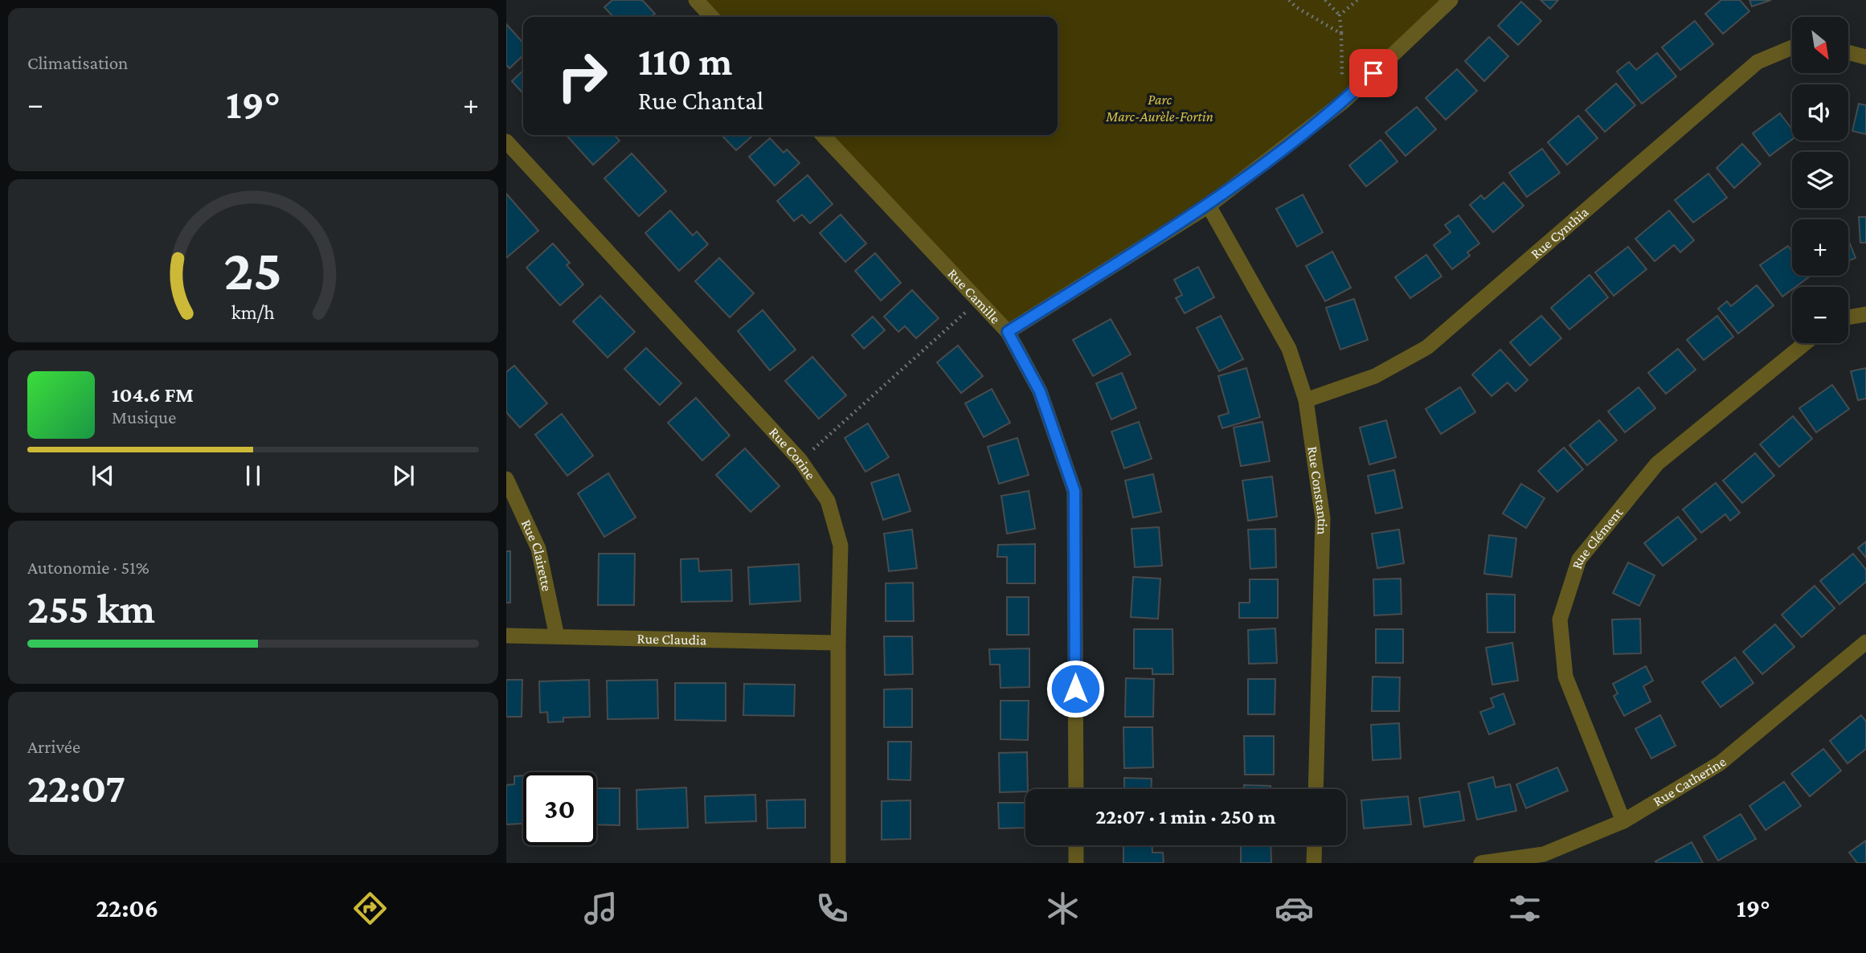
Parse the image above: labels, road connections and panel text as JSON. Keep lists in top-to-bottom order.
{
  "streets": {
    "street": [
      "Rue Cynthia",
      "Rue Camille",
      "Rue Corine",
      "Rue Constantin",
      "Rue Clément",
      "Rue Clairette",
      "Rue Claudia",
      "Rue Catherine"
    ]
  },
  "crossings": [
    ["Rue Cynthia", "Rue Constantin"],
    ["Rue Corine", "Rue Claudia"],
    ["Rue Clément", "Rue Catherine"],
    ["Rue Clairette", "Rue Claudia"]
  ],
  "parks": ["Parc Marc-Aurèle-Fortin"],
  "north": "bottom right",
  "page": {
    "tile": [
      "Climatisation",
      ["Autonomie · 51%", "255 km"],
      ["Arrivée", "22:07"]
    ],
    "map_buttons": ["+", "−"],
    "turn": ["110 m", "Rue Chantal"],
    "heat": ["−", "19°", "+"],
    "song": ["104.6 FM", "Musique"],
    "limit": "30",
    "trip": "22:07 · 1 min · 250 m",
    "tabs": ["22:06", "19°"],
    "gauge": ["25", "km/h"]
  }
}
